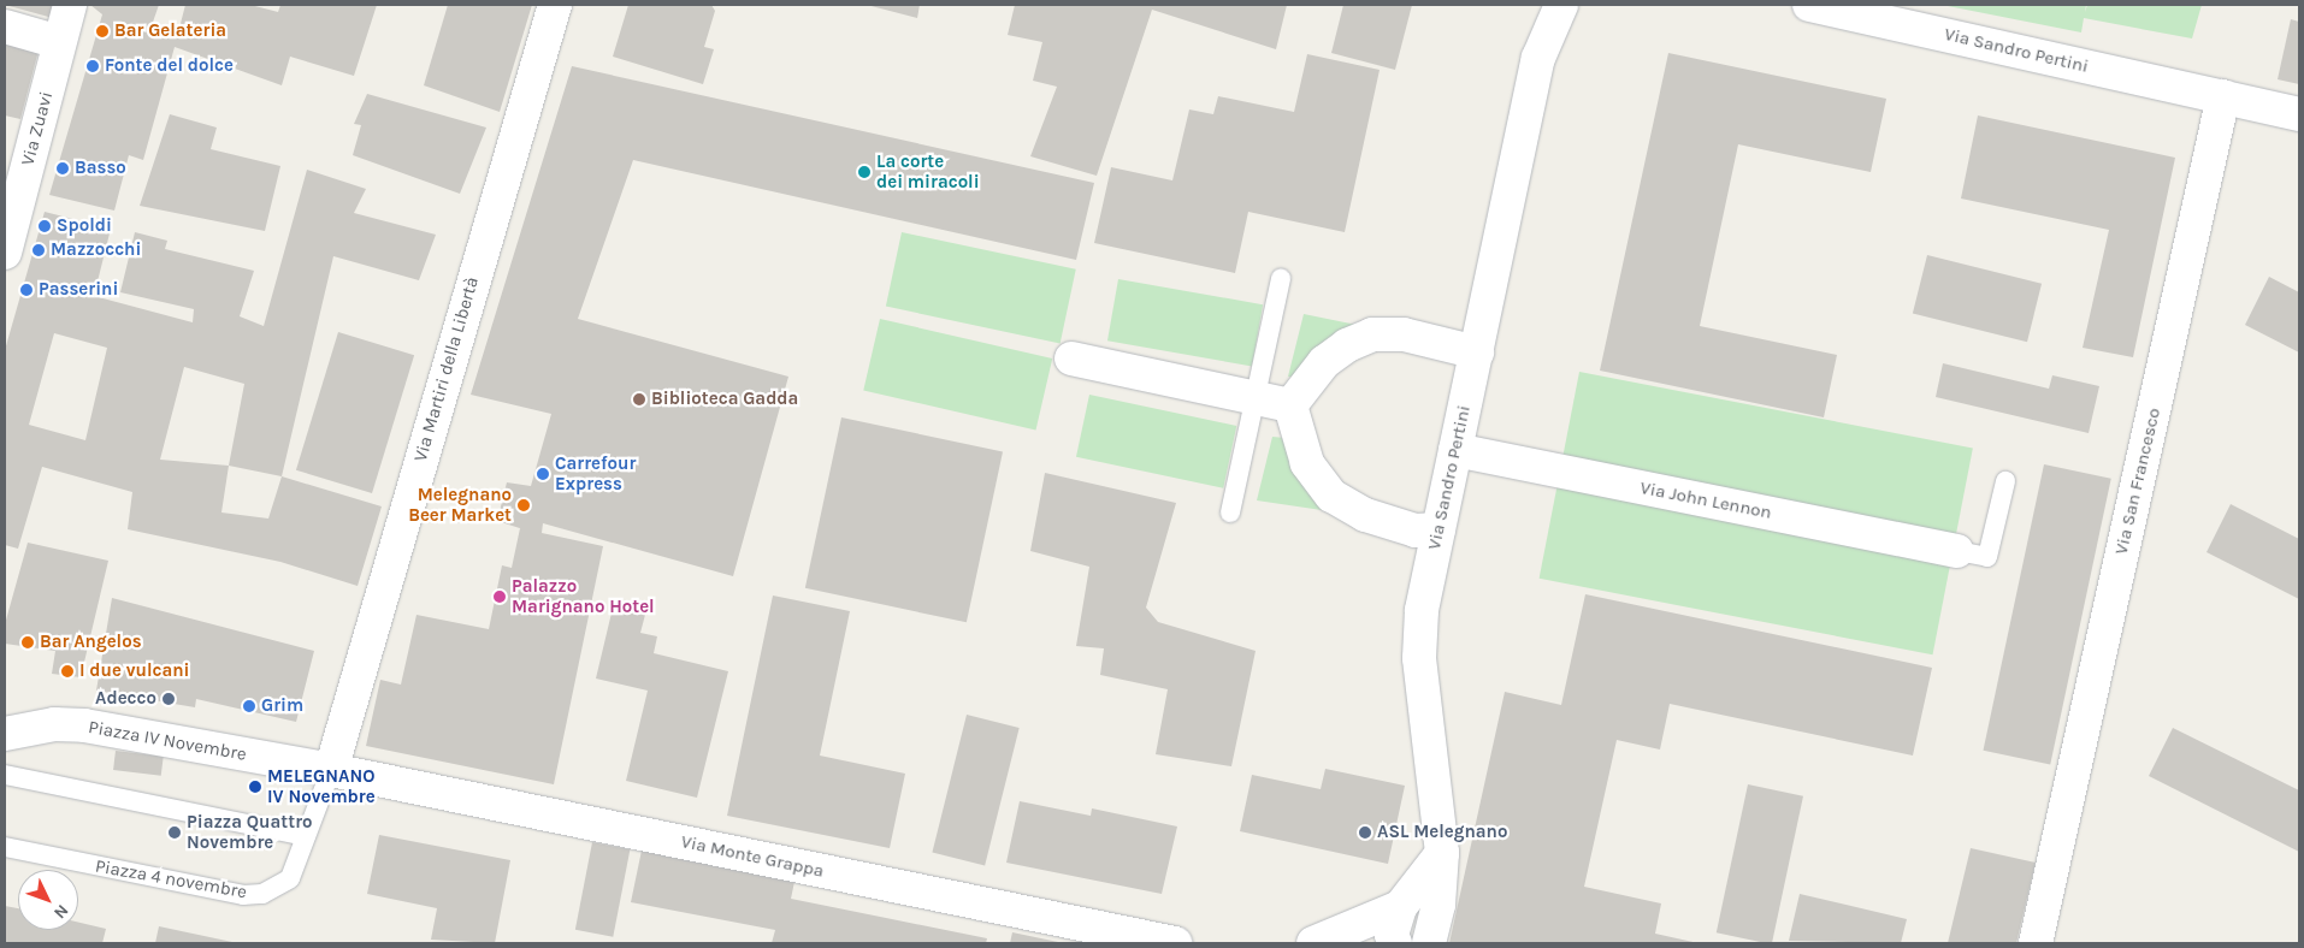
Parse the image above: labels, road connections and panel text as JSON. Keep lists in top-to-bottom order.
{
  "streets": {
    "street": [
      "Via Sandro Pertini",
      "Via Zuavi",
      "Via Martiri della Libertà",
      "Via San Francesco",
      "Via John Lennon",
      "Piazza IV Novembre",
      "Via Monte Grappa"
    ],
    "lane": ["Piazza 4 novembre"]
  },
  "crossings": [
    ["Via Sandro Pertini", "Via San Francesco"],
    ["Via Sandro Pertini", "Via John Lennon"],
    ["Via Martiri della Libertà", "Piazza IV Novembre"],
    ["Via Martiri della Libertà", "Via Monte Grappa"],
    ["Via Martiri della Libertà", "Piazza 4 novembre"],
    ["Piazza IV Novembre", "Via Monte Grappa"],
    ["Piazza IV Novembre", "Piazza 4 novembre"],
    ["Via Monte Grappa", "Piazza 4 novembre"]
  ],
  "places": [
    "Bar Gelateria",
    "Fonte del dolce",
    "Basso",
    "La corte dei miracoli",
    "Spoldi",
    "Mazzocchi",
    "Passerini",
    "Biblioteca Gadda",
    "Carrefour Express",
    "Melegnano Beer Market",
    "Palazzo Marignano Hotel",
    "Bar Angelos",
    "I due vulcani",
    "Adecco",
    "Grim",
    "MELEGNANO IV Novembre",
    "Piazza Quattro Novembre",
    "ASL Melegnano"
  ],
  "north": "bottom right"
}
